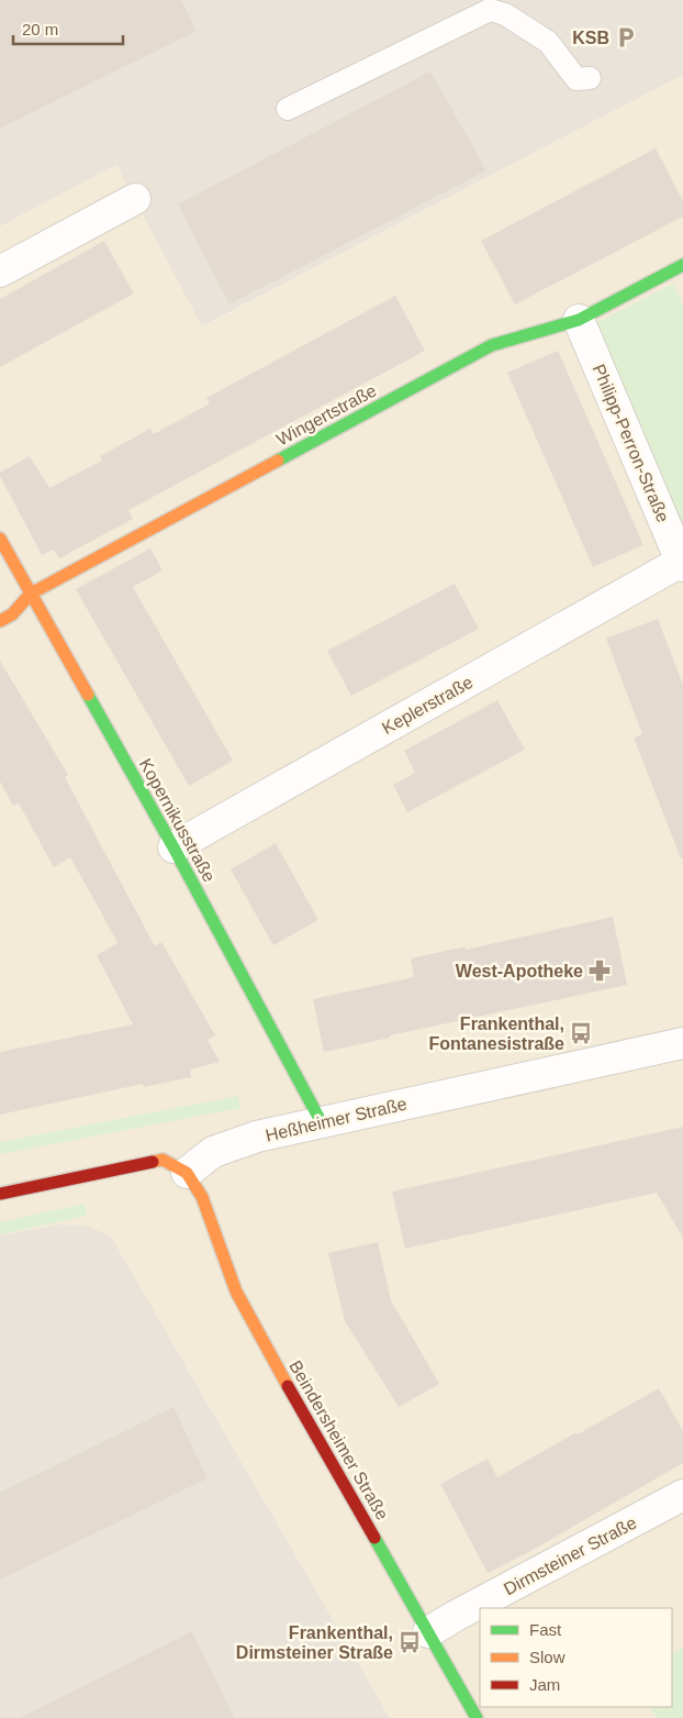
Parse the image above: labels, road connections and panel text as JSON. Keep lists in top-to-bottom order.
{
  "streets": {
    "street": [
      "Wingertstraße",
      "Philipp-Perron-Straße",
      "Keplerstraße",
      "Kopernikusstraße",
      "Heßheimer Straße",
      "Beindersheimer Straße",
      "Dirmsteiner Straße"
    ]
  },
  "crossings": [
    ["Wingertstraße", "Philipp-Perron-Straße"],
    ["Wingertstraße", "Kopernikusstraße"],
    ["Philipp-Perron-Straße", "Keplerstraße"],
    ["Keplerstraße", "Kopernikusstraße"],
    ["Kopernikusstraße", "Heßheimer Straße"],
    ["Heßheimer Straße", "Beindersheimer Straße"],
    ["Beindersheimer Straße", "Dirmsteiner Straße"]
  ],
  "places": {
    "parking": ["KSB"],
    "pharmacy": ["West-Apotheke"],
    "bus stop": ["Frankenthal, Fontanesistraße", "Frankenthal, Dirmsteiner Straße"]
  },
  "legend": ["Fast", "Slow", "Jam"],
  "scale_bar": "20 m"
}
